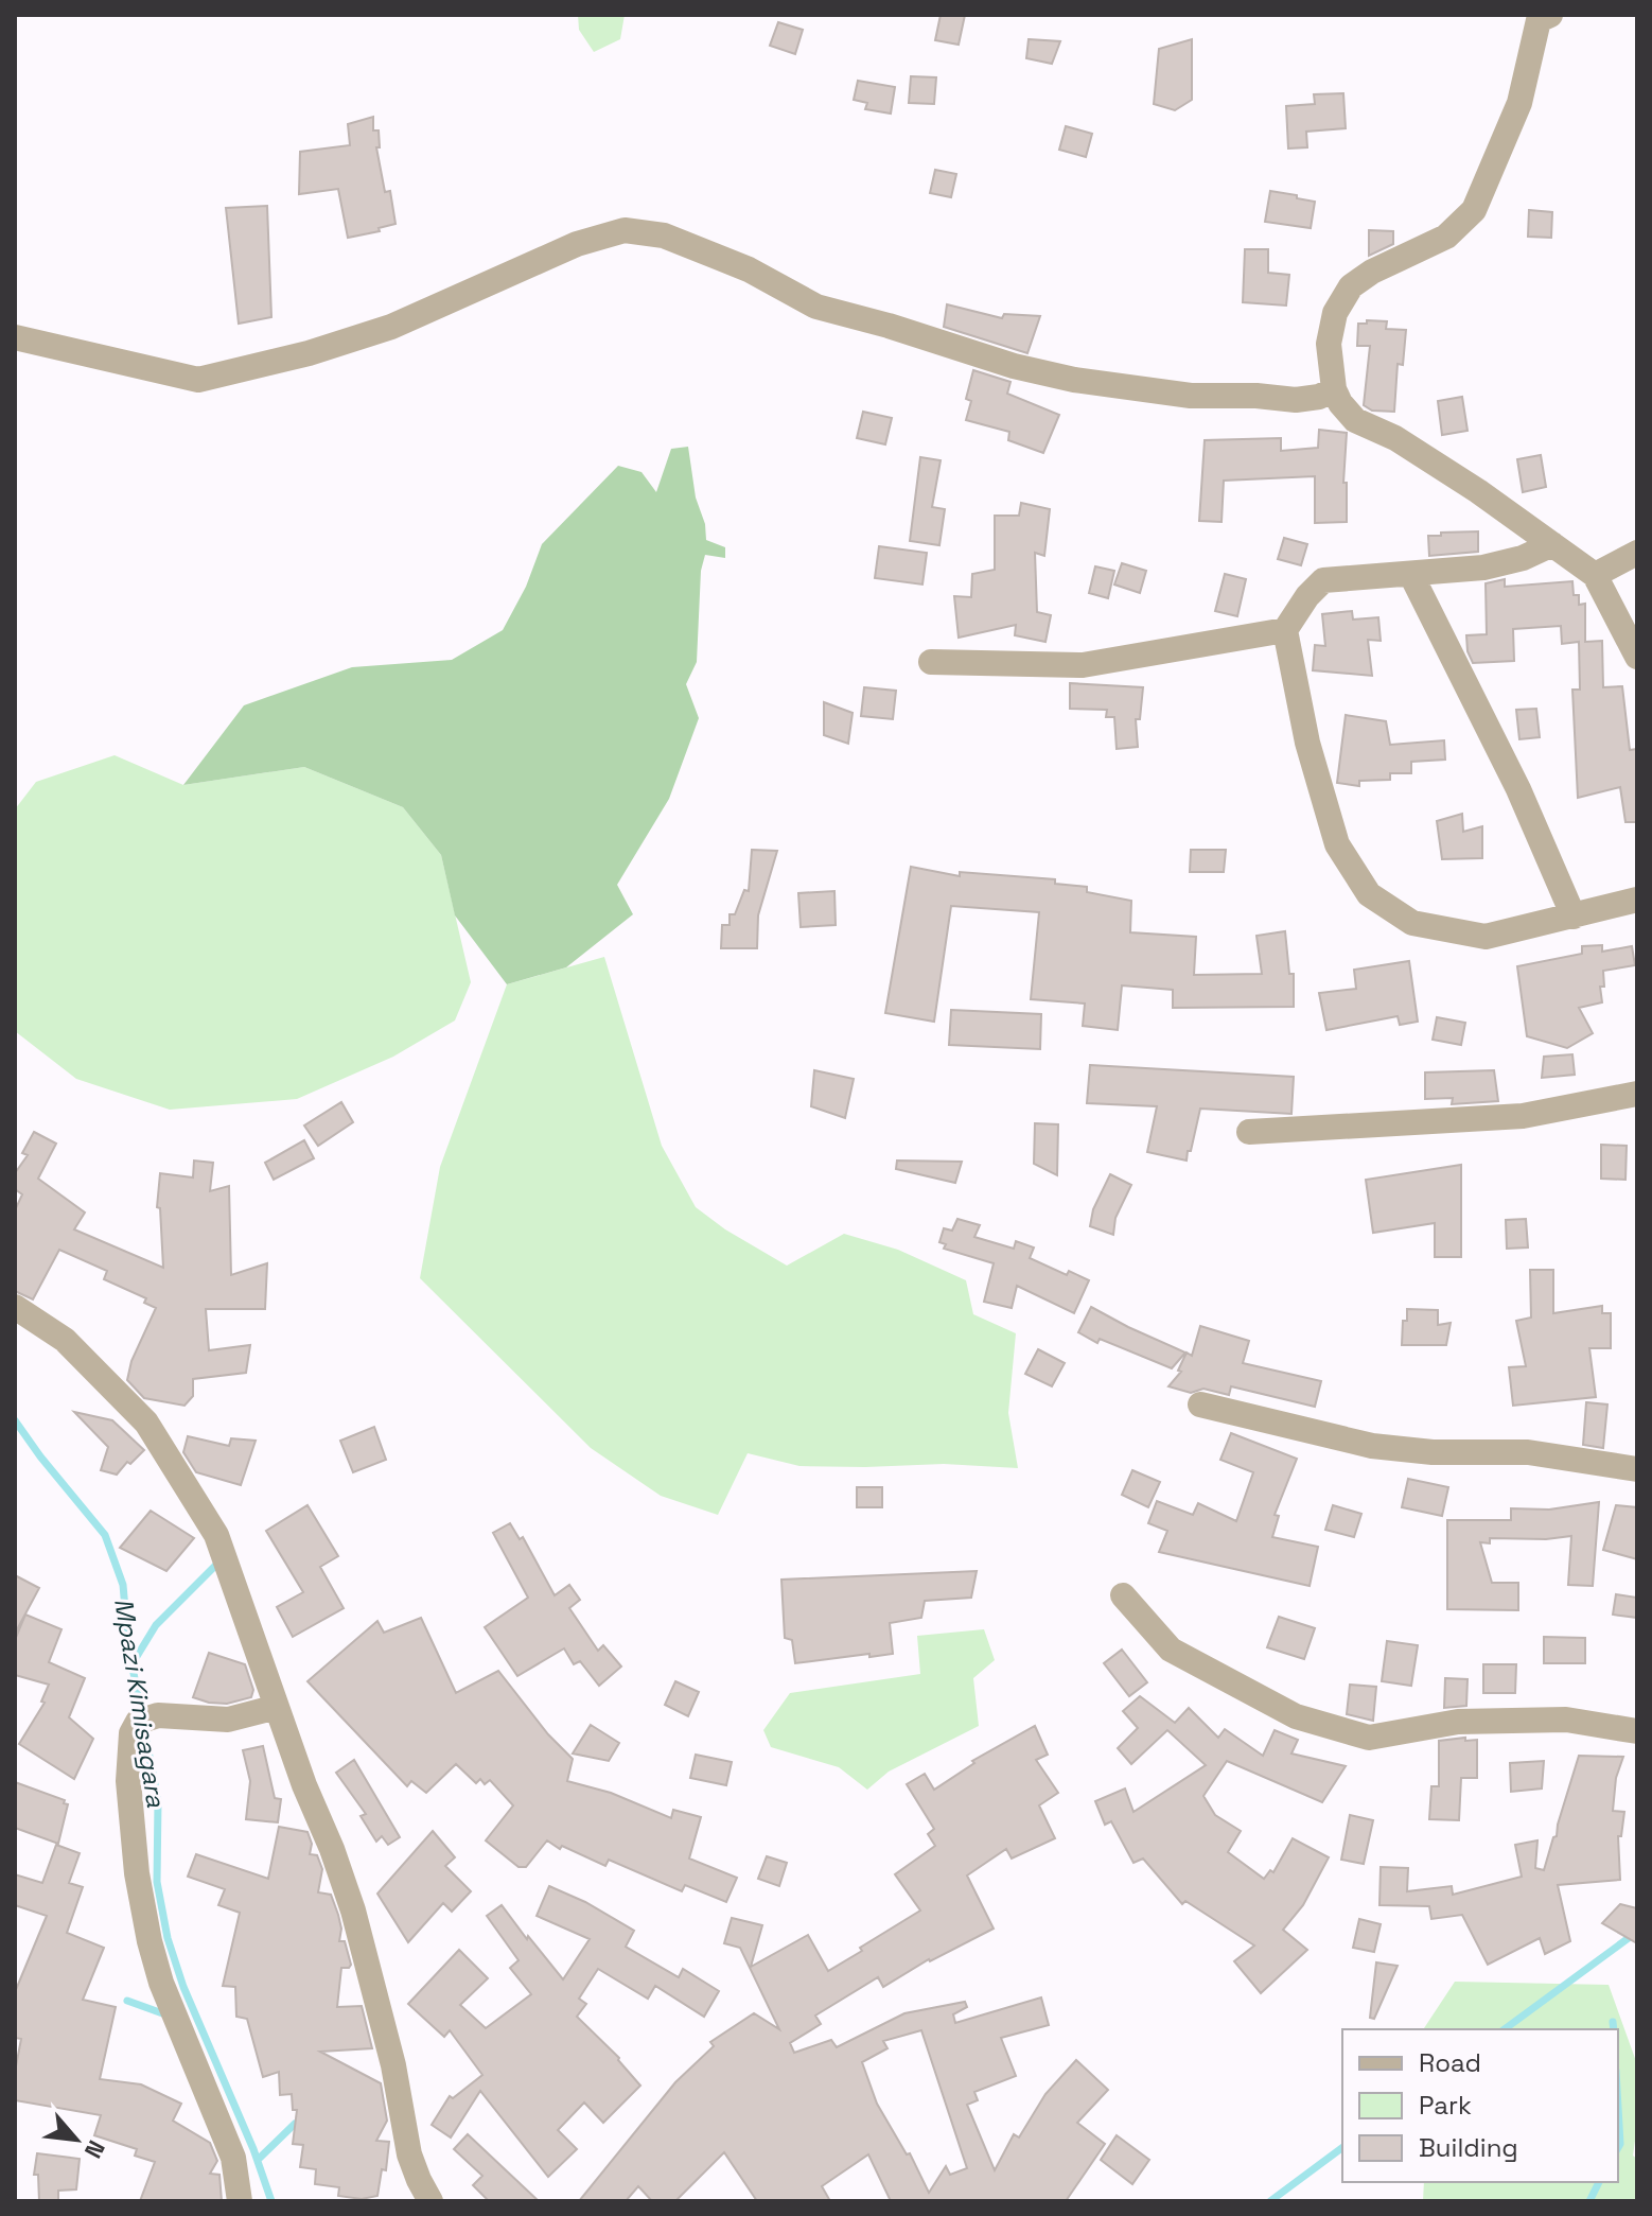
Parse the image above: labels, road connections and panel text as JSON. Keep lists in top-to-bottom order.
{
  "water": ["Mpazi Kimisagara"],
  "legend": ["Road", "Park", "Building"],
  "north": "bottom right"
}
